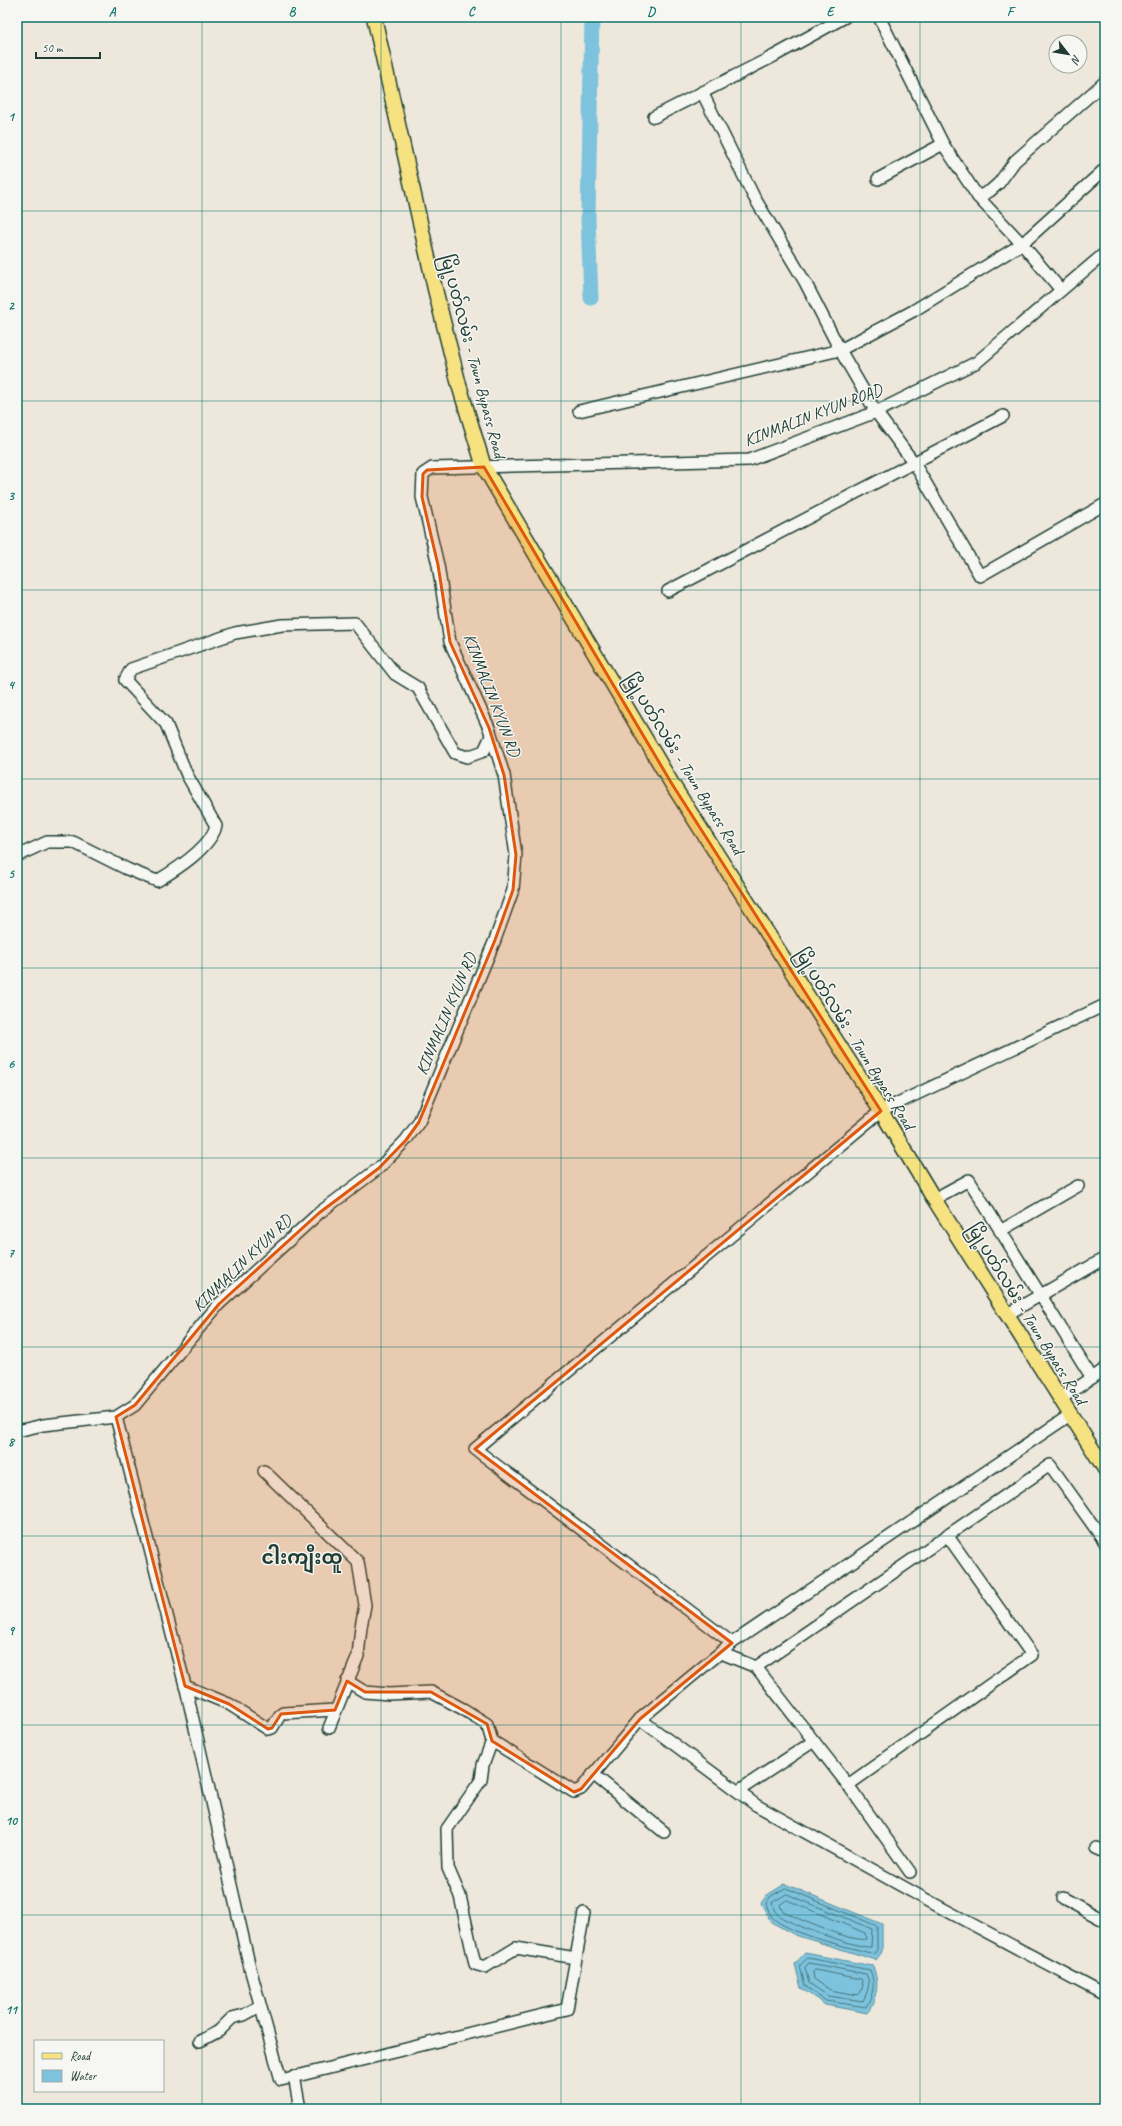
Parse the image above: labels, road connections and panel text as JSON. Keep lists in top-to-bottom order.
{
  "streets": {
    "main road": ["မြို့ပတ်လမ်း - Town Bypass Road"],
    "street": ["KINMALIN KYUN ROAD", "KINMALIN KYUN RD"]
  },
  "crossings": [
    ["မြို့ပတ်လမ်း - Town Bypass Road", "KINMALIN KYUN ROAD"],
    ["မြို့ပတ်လမ်း - Town Bypass Road", "KINMALIN KYUN RD"],
    ["KINMALIN KYUN ROAD", "KINMALIN KYUN RD"]
  ],
  "districts": ["ငါးကျီးထူ"],
  "legend": ["Road", "Water"],
  "scale_bar": "50 m",
  "north": "bottom right",
  "grid": {
    "columns": [
      "A",
      "B",
      "C",
      "D",
      "E",
      "F"
    ],
    "rows": [
      "1",
      "2",
      "3",
      "4",
      "5",
      "6",
      "7",
      "8",
      "9",
      "10",
      "11"
    ]
  }
}
